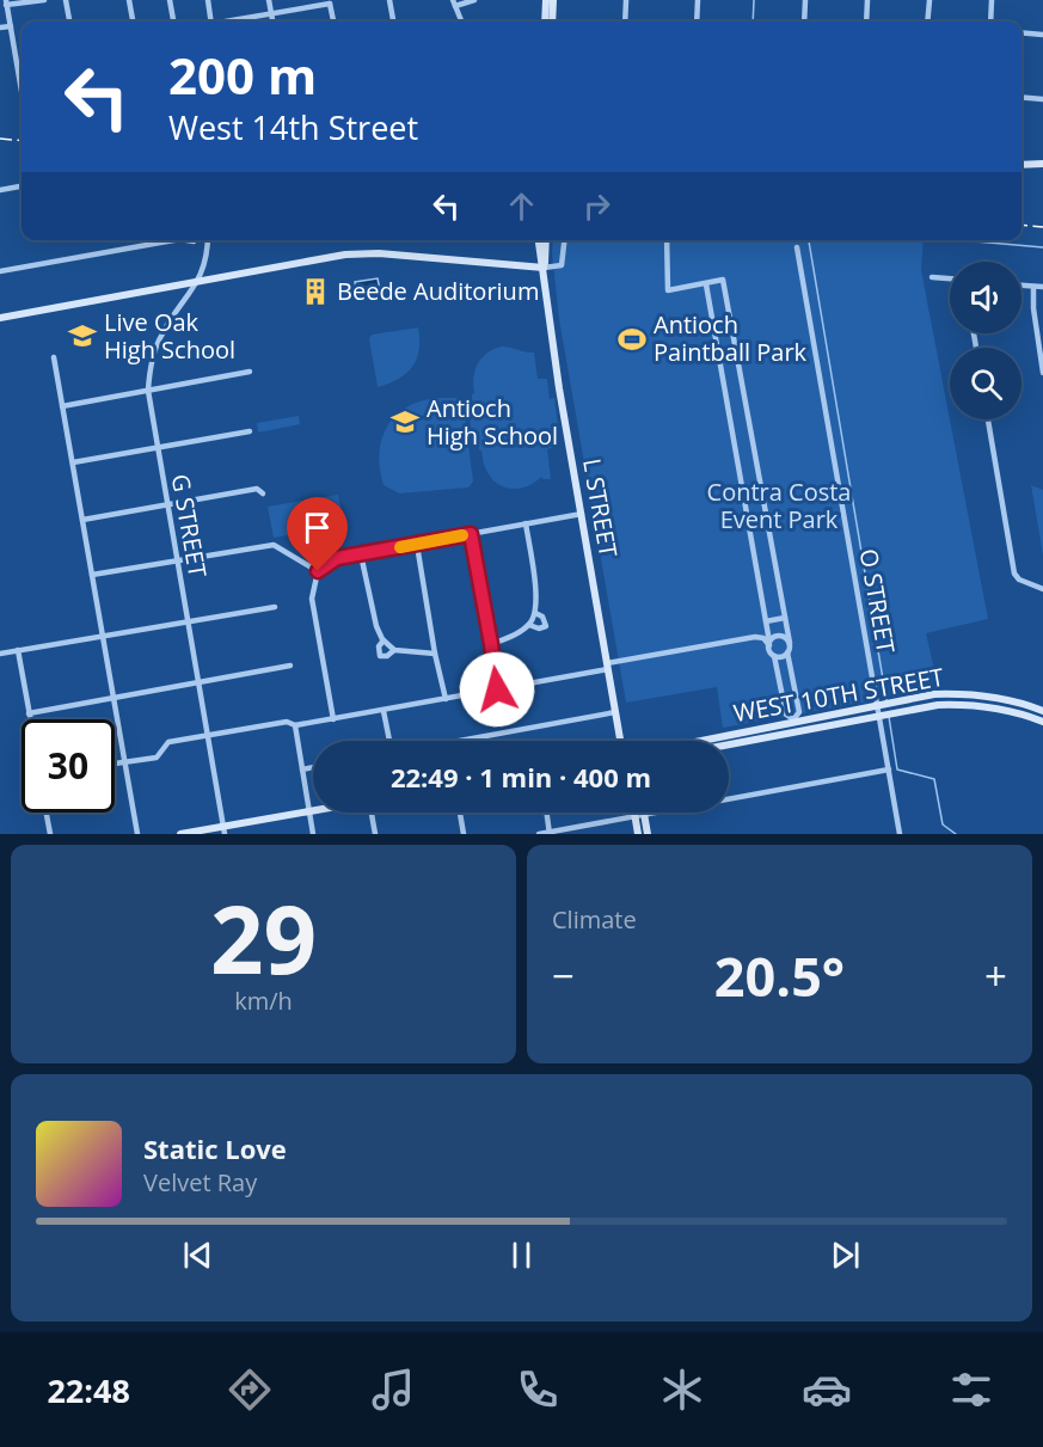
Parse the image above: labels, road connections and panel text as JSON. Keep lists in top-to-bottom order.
{
  "streets": {
    "main road": ["L STREET", "WEST 10TH STREET"],
    "street": ["G STREET", "O STREET"]
  },
  "crossings": [
    ["O STREET", "WEST 10TH STREET"]
  ],
  "parks": ["Contra Costa Event Park"],
  "places": {
    "building": ["Beede Auditorium"],
    "school or university": ["Live Oak High School", "Antioch High School"],
    "sports": ["Antioch Paintball Park"]
  },
  "page": {
    "turn": ["200 m", "West 14th Street"],
    "limit": "30",
    "trip": "22:49 · 1 min · 400 m",
    "tile": [
      ["29", "km/h"],
      "Climate"
    ],
    "heat": ["−", "20.5°", "+"],
    "song": ["Static Love", "Velvet Ray"],
    "tabs": "22:48"
  }
}
